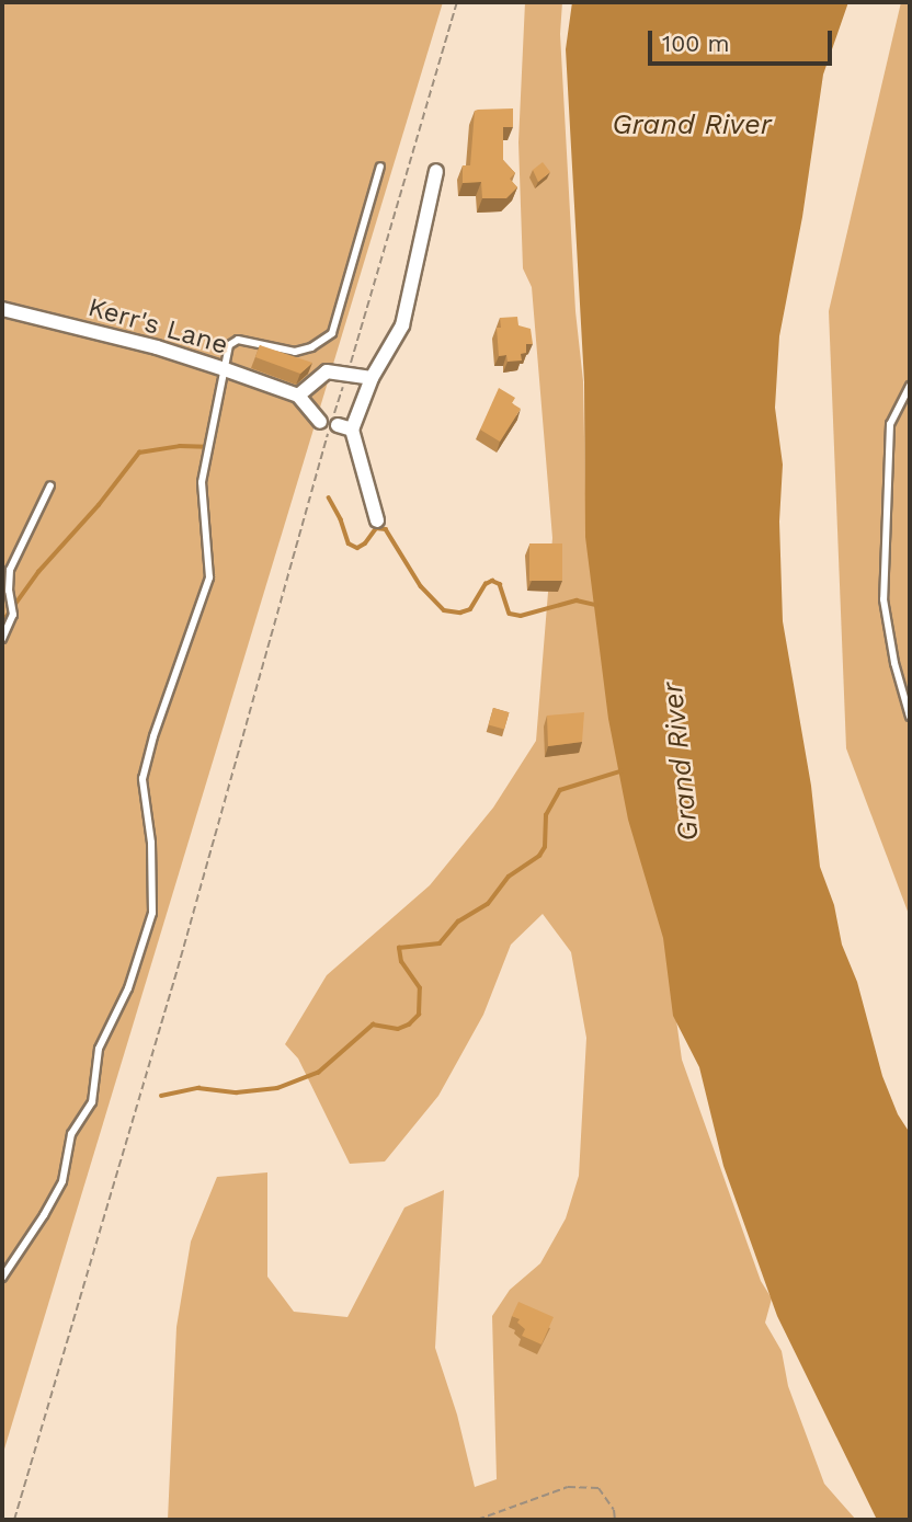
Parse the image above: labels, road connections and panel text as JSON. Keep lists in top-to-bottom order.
{
  "streets": {
    "street": ["Kerr's Lane"]
  },
  "water": ["Grand River"],
  "scale_bar": "100 m"
}
